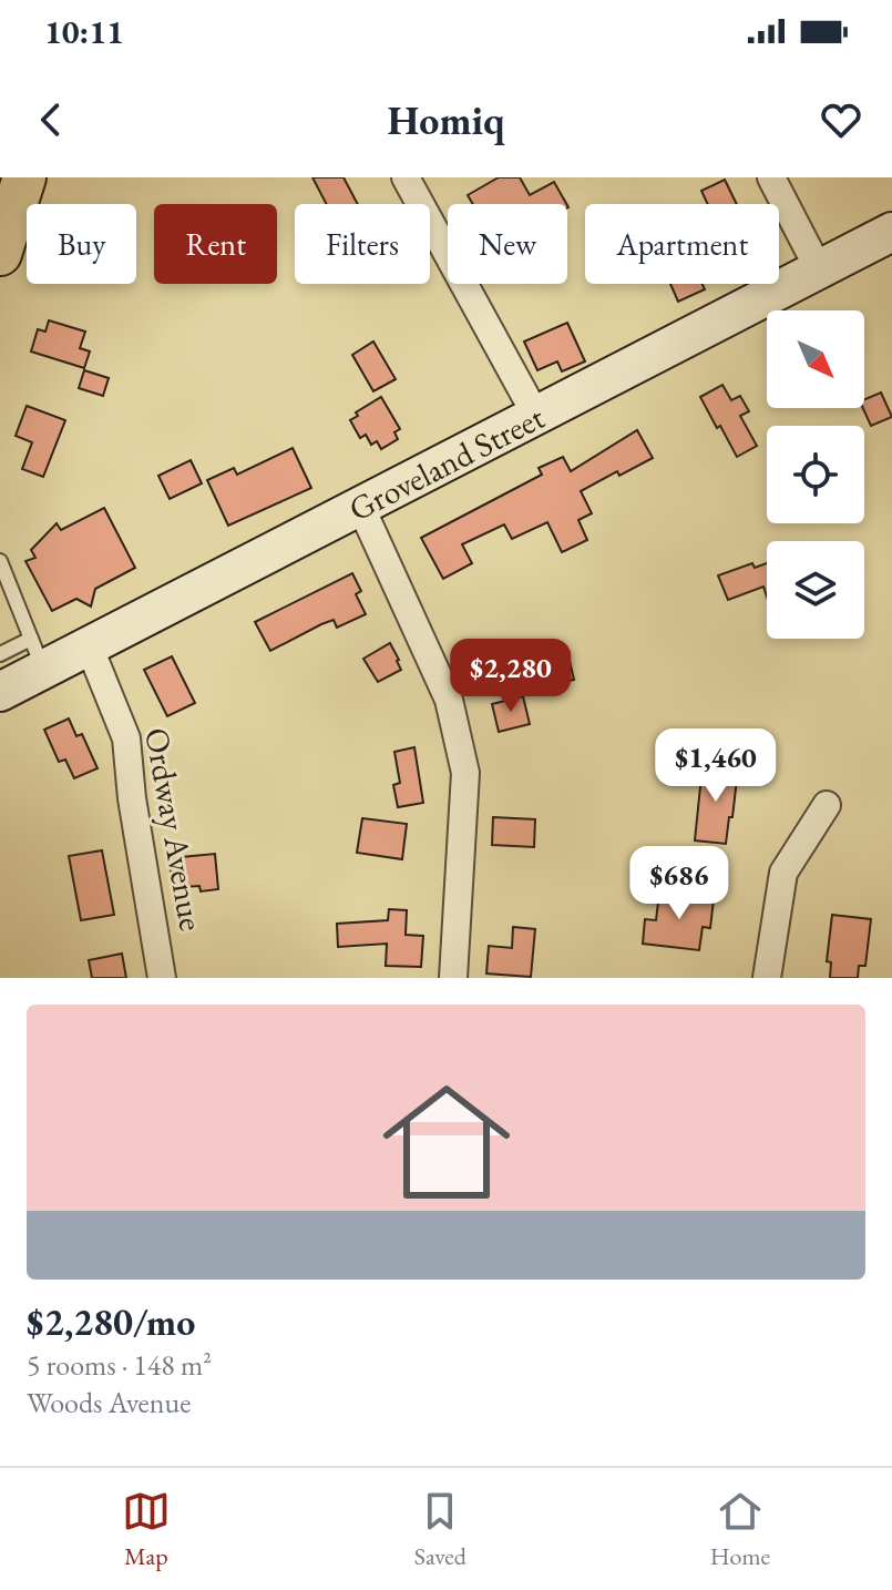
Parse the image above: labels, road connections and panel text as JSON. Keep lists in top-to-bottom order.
{
  "streets": {
    "main road": ["Groveland Street"],
    "street": ["Ordway Avenue"]
  },
  "crossings": [
    ["Groveland Street", "Ordway Avenue"]
  ],
  "north": "bottom right",
  "page": {
    "status": "10:11",
    "header": "Homiq",
    "chip": [
      "Buy",
      "Rent",
      "Filters",
      "New",
      "Apartment"
    ],
    "price": ["$2,280", "$1,460", "$686"],
    "list": [
      {
        "name": "$2,280/mo",
        "note": "5 rooms · 148 m² · Woods Avenue"
      }
    ],
    "tabs": ["Map", "Saved", "Home"]
  }
}
